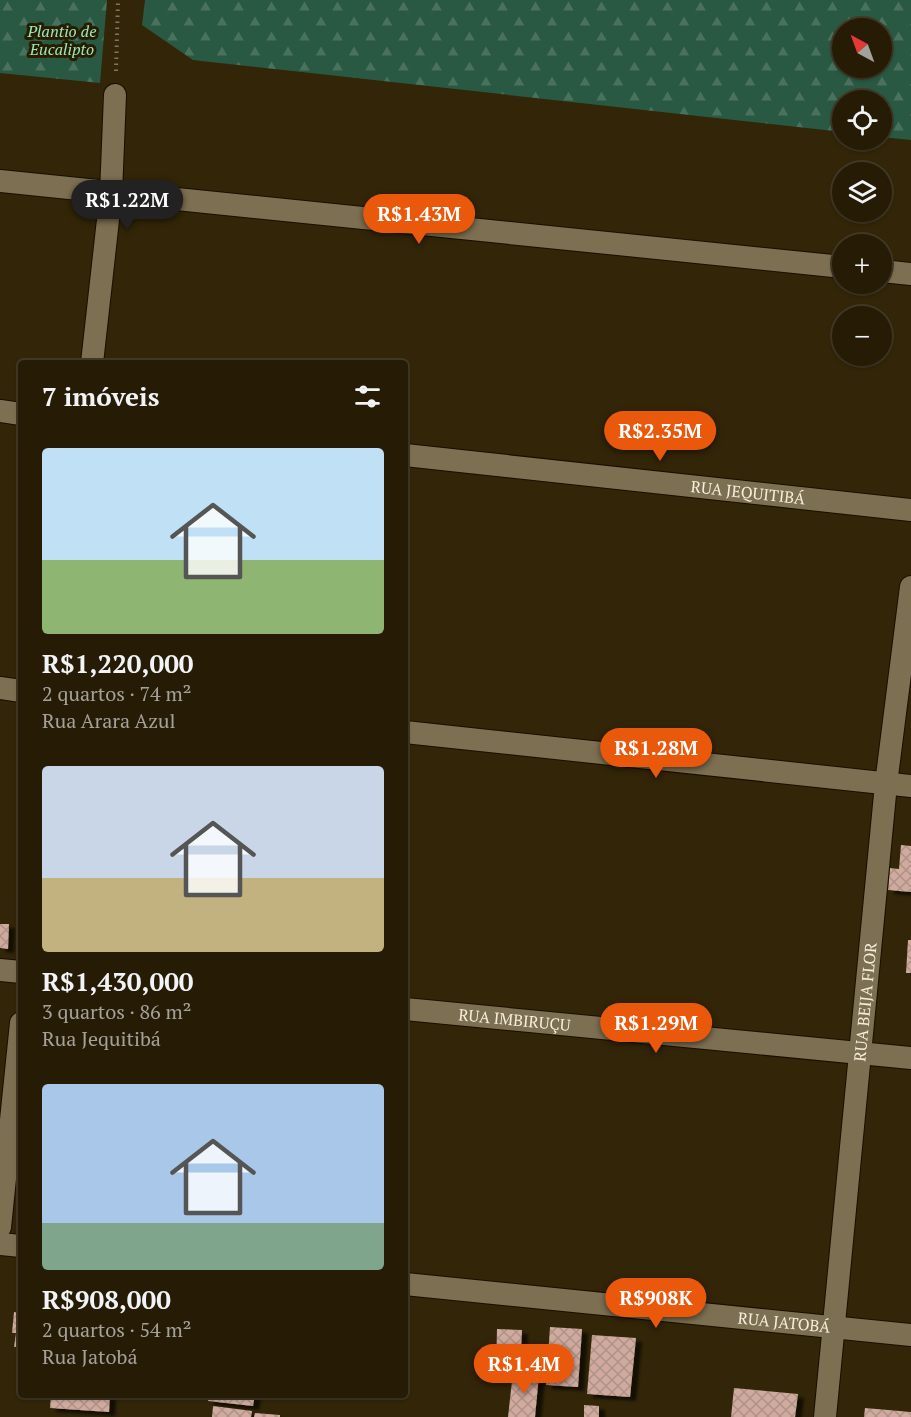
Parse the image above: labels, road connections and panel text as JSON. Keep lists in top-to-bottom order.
{
  "streets": {
    "street": [
      "RUA JEQUITIBÁ",
      "RUA BEIJA FLOR",
      "RUA IMBIRUÇU",
      "RUA JATOBÁ"
    ]
  },
  "crossings": [
    ["RUA BEIJA FLOR", "RUA IMBIRUÇU"],
    ["RUA BEIJA FLOR", "RUA JATOBÁ"]
  ],
  "parks": ["Plantio de Eucalipto"],
  "north": "top left",
  "page": {
    "map_buttons": ["+", "−"],
    "price": [
      "R$1.22M",
      "R$1.43M",
      "R$2.35M",
      "R$1.28M",
      "R$1.29M",
      "R$908K",
      "R$1.4M"
    ],
    "heading": "7 imóveis",
    "list": [
      {
        "name": "R$1,220,000",
        "note": "2 quartos · 74 m² · Rua Arara Azul"
      },
      {
        "name": "R$1,430,000",
        "note": "3 quartos · 86 m² · Rua Jequitibá"
      },
      {
        "name": "R$908,000",
        "note": "2 quartos · 54 m² · Rua Jatobá"
      }
    ]
  }
}
